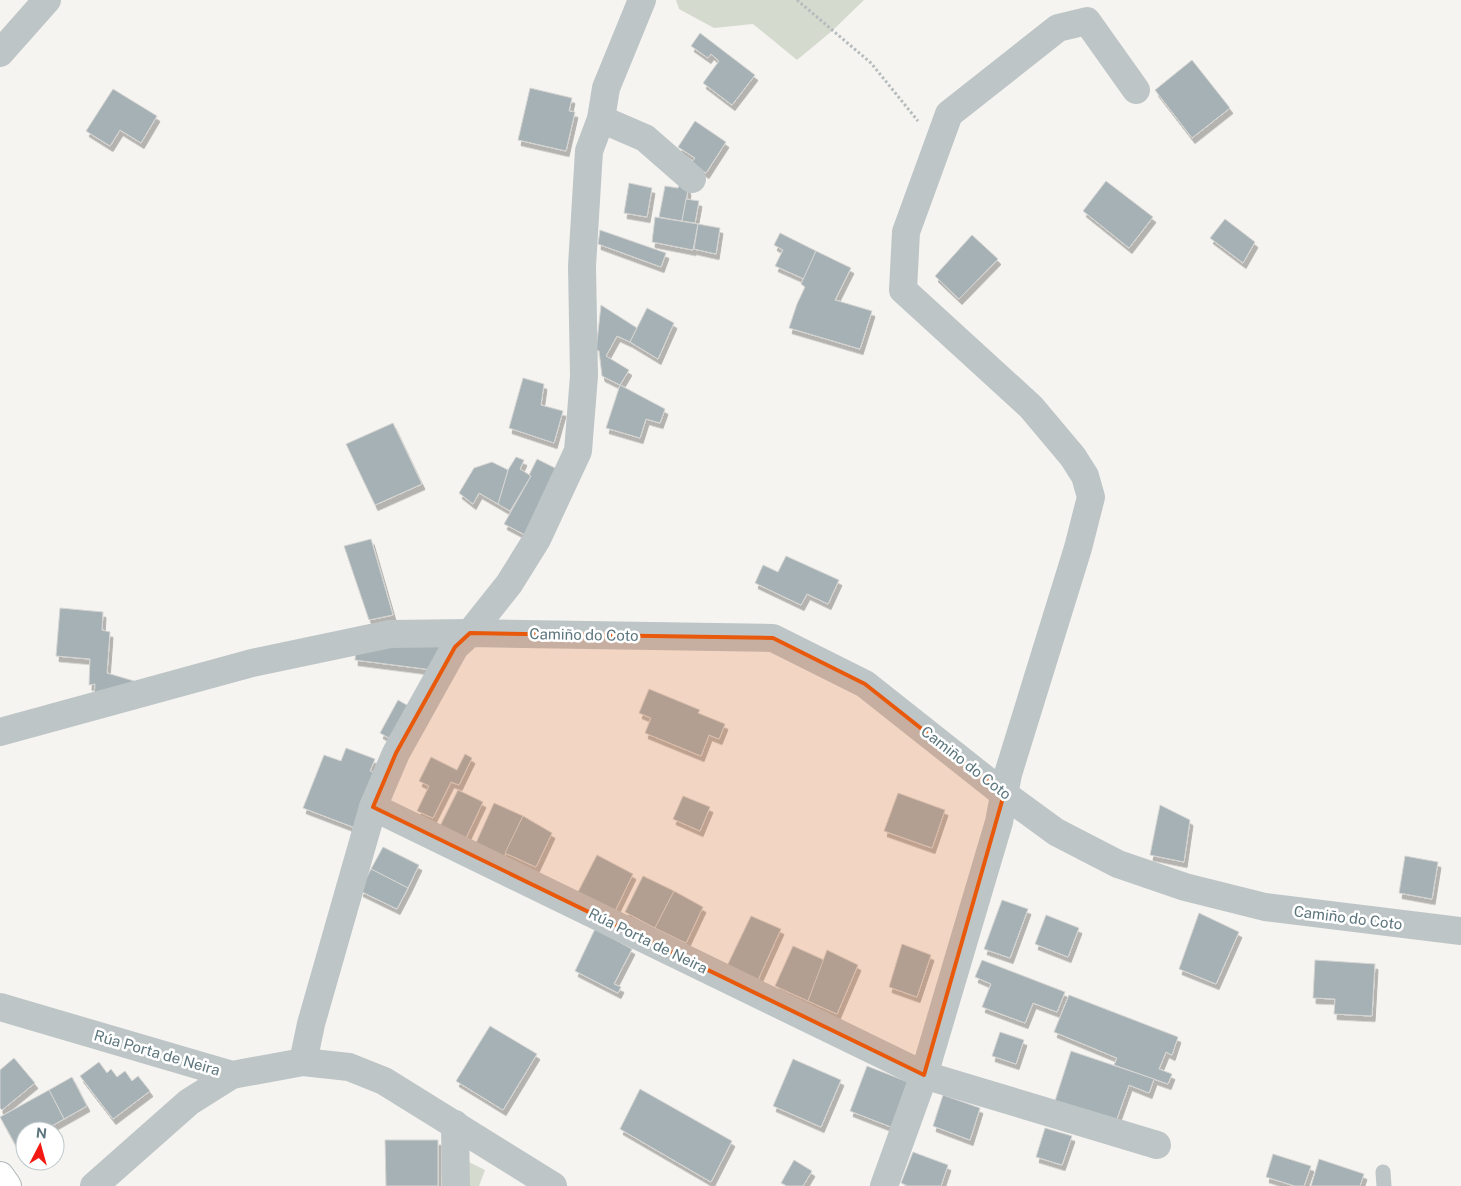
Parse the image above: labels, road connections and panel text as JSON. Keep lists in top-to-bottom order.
{
  "streets": {
    "street": ["Camiño do Coto", "Rúa Porta de Neira"]
  },
  "north": "top"
}
